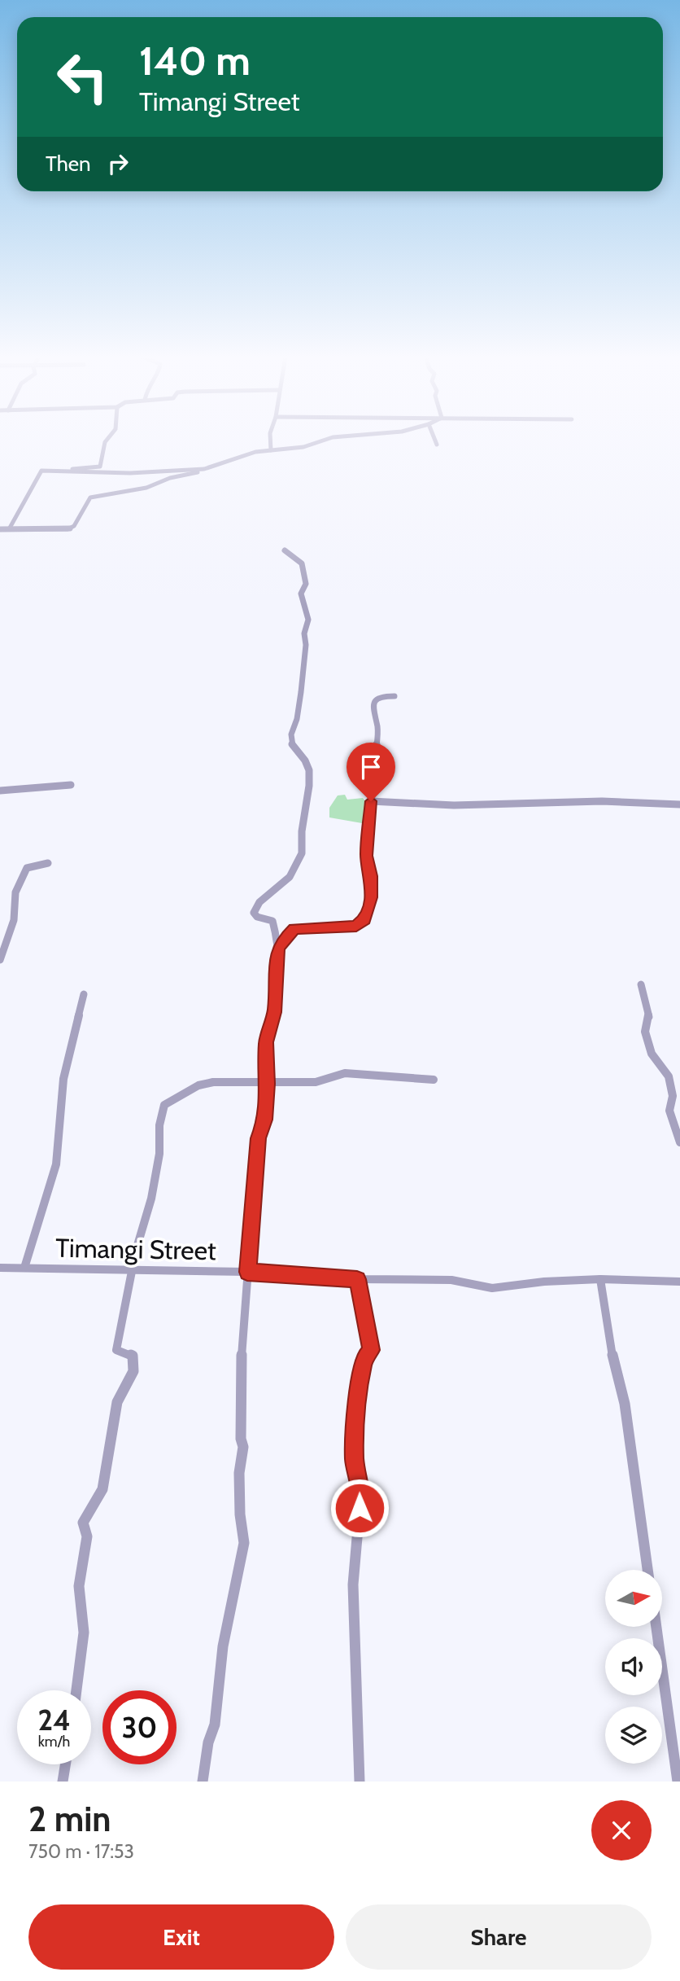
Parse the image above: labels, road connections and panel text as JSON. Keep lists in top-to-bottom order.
{
  "streets": {
    "street": ["Timangi Street"]
  },
  "north": "right",
  "page": {
    "turn": ["140 m", "Timangi Street"],
    "then": "Then",
    "speed": "24 km/h",
    "limit": "30",
    "heading": ["2 min", "750 m · 17:53"],
    "buttons": ["Exit", "Share"]
  }
}
